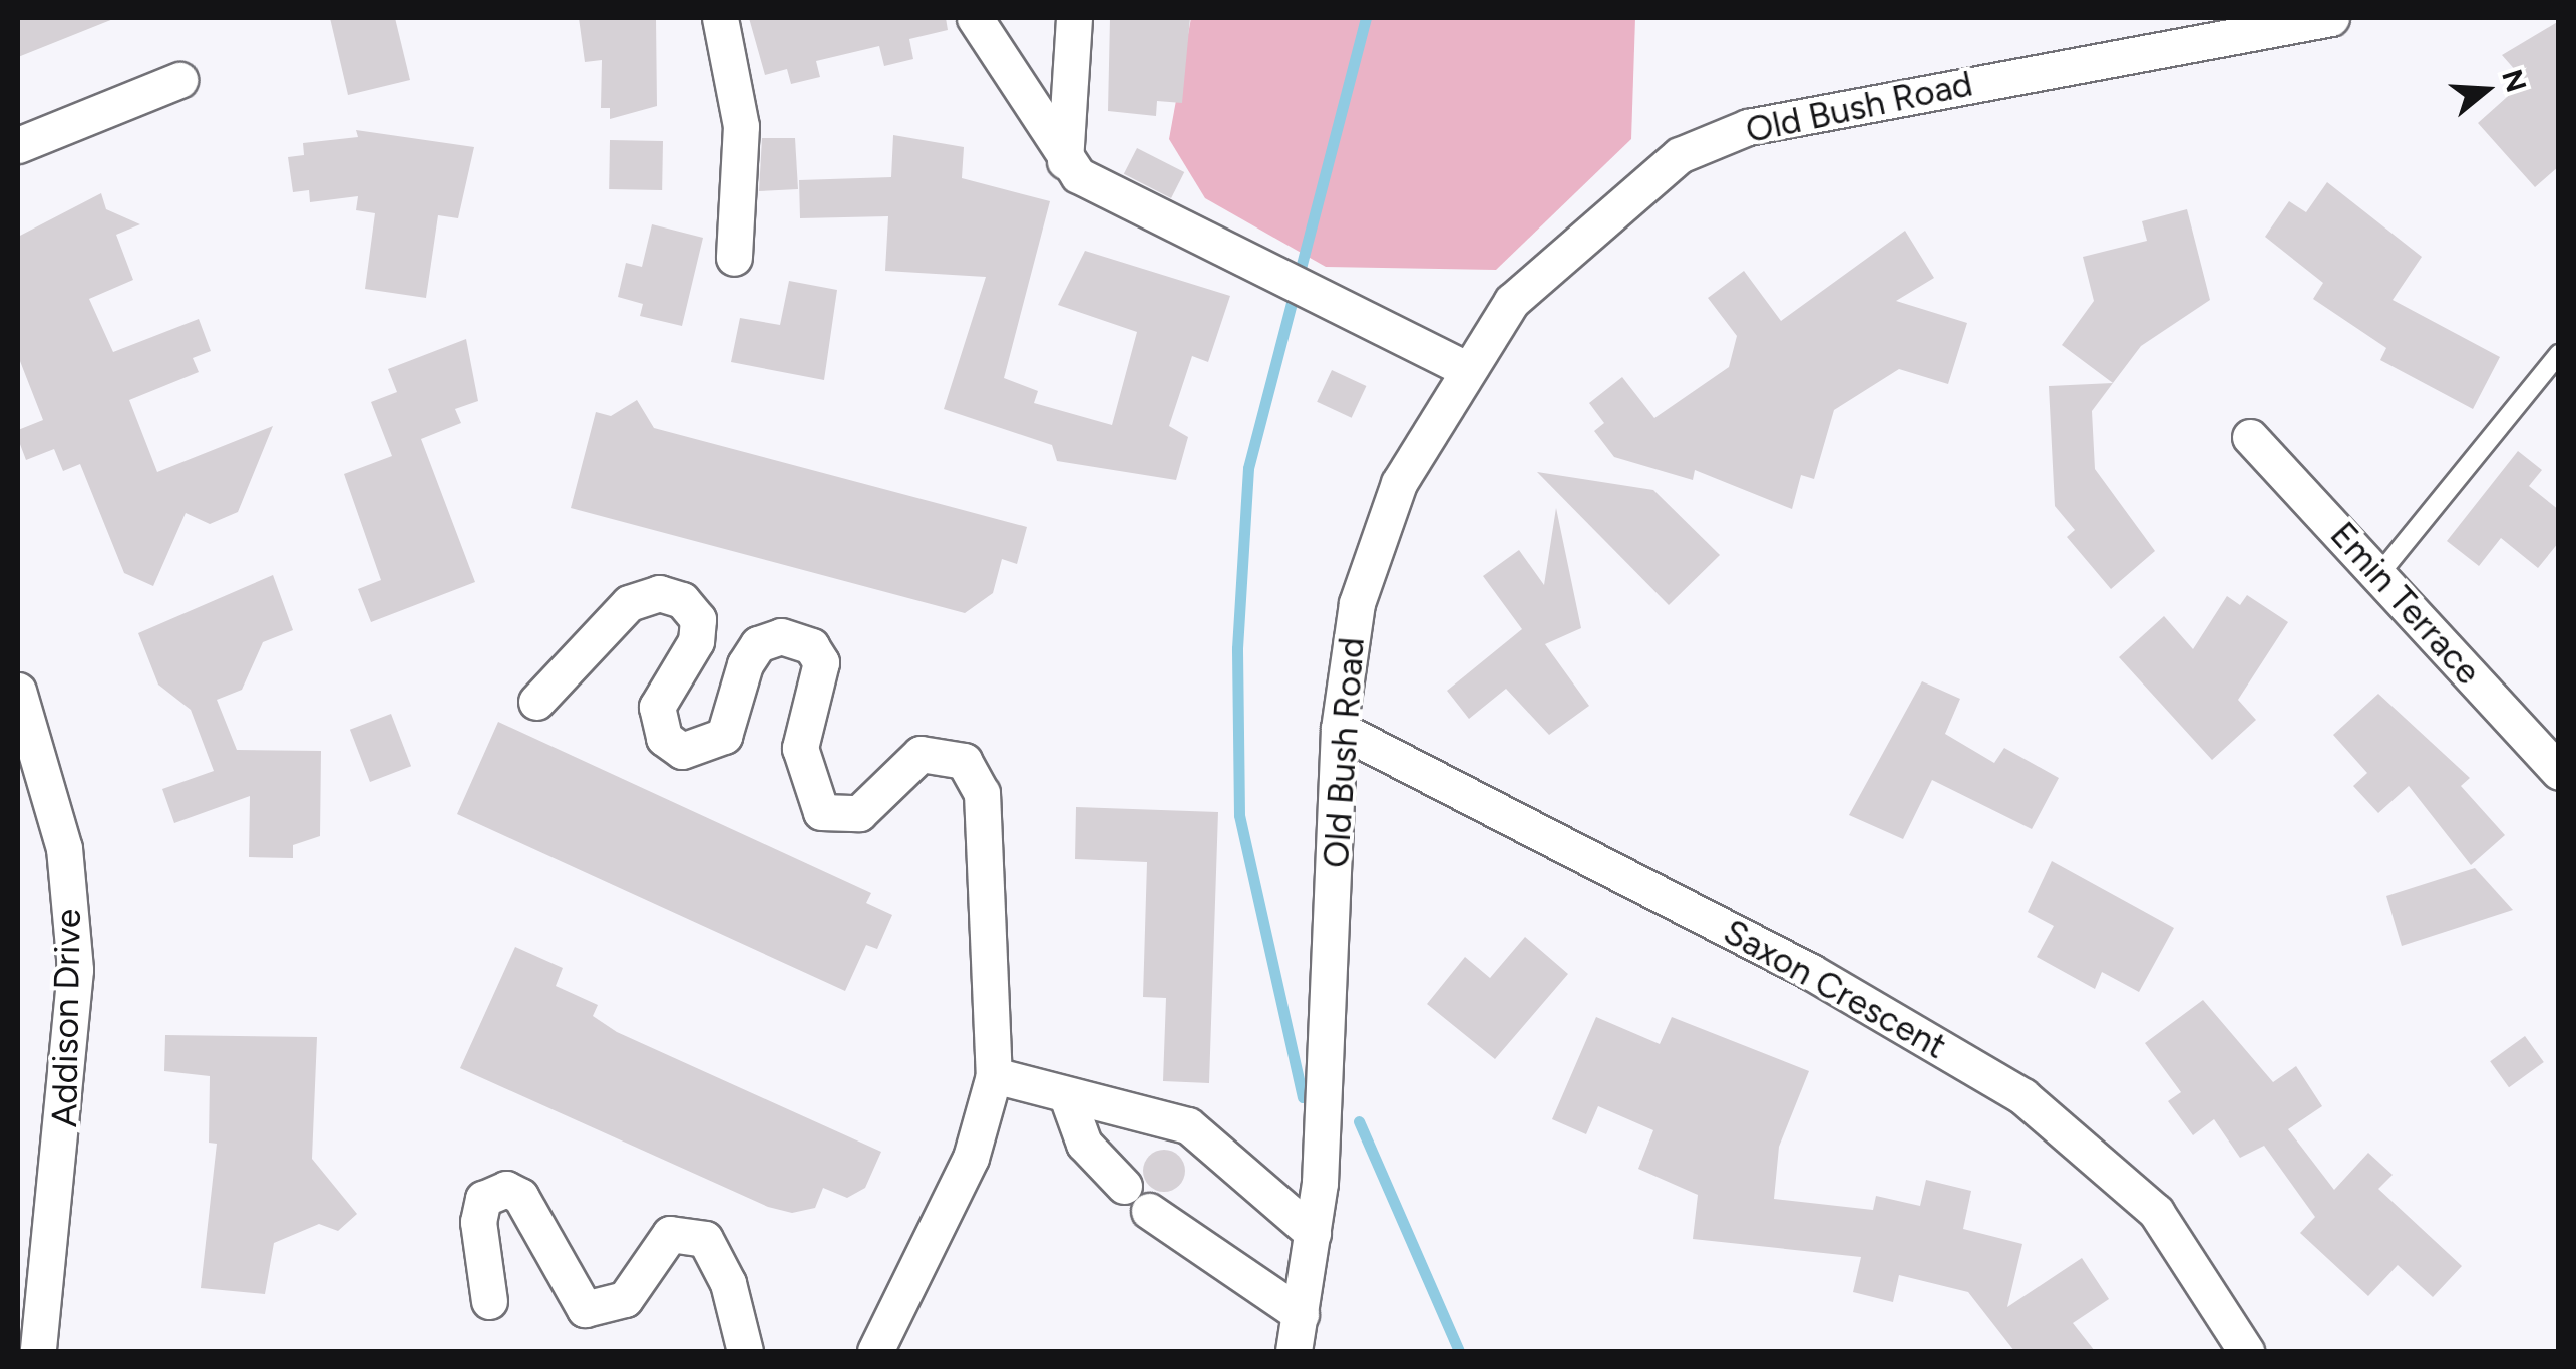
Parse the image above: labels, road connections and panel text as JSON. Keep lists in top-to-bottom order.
{
  "streets": {
    "street": [
      "Old Bush Road",
      "Emin Terrace",
      "Saxon Crescent",
      "Addison Drive"
    ]
  },
  "crossings": [
    ["Old Bush Road", "Saxon Crescent"]
  ],
  "north": "right"
}
